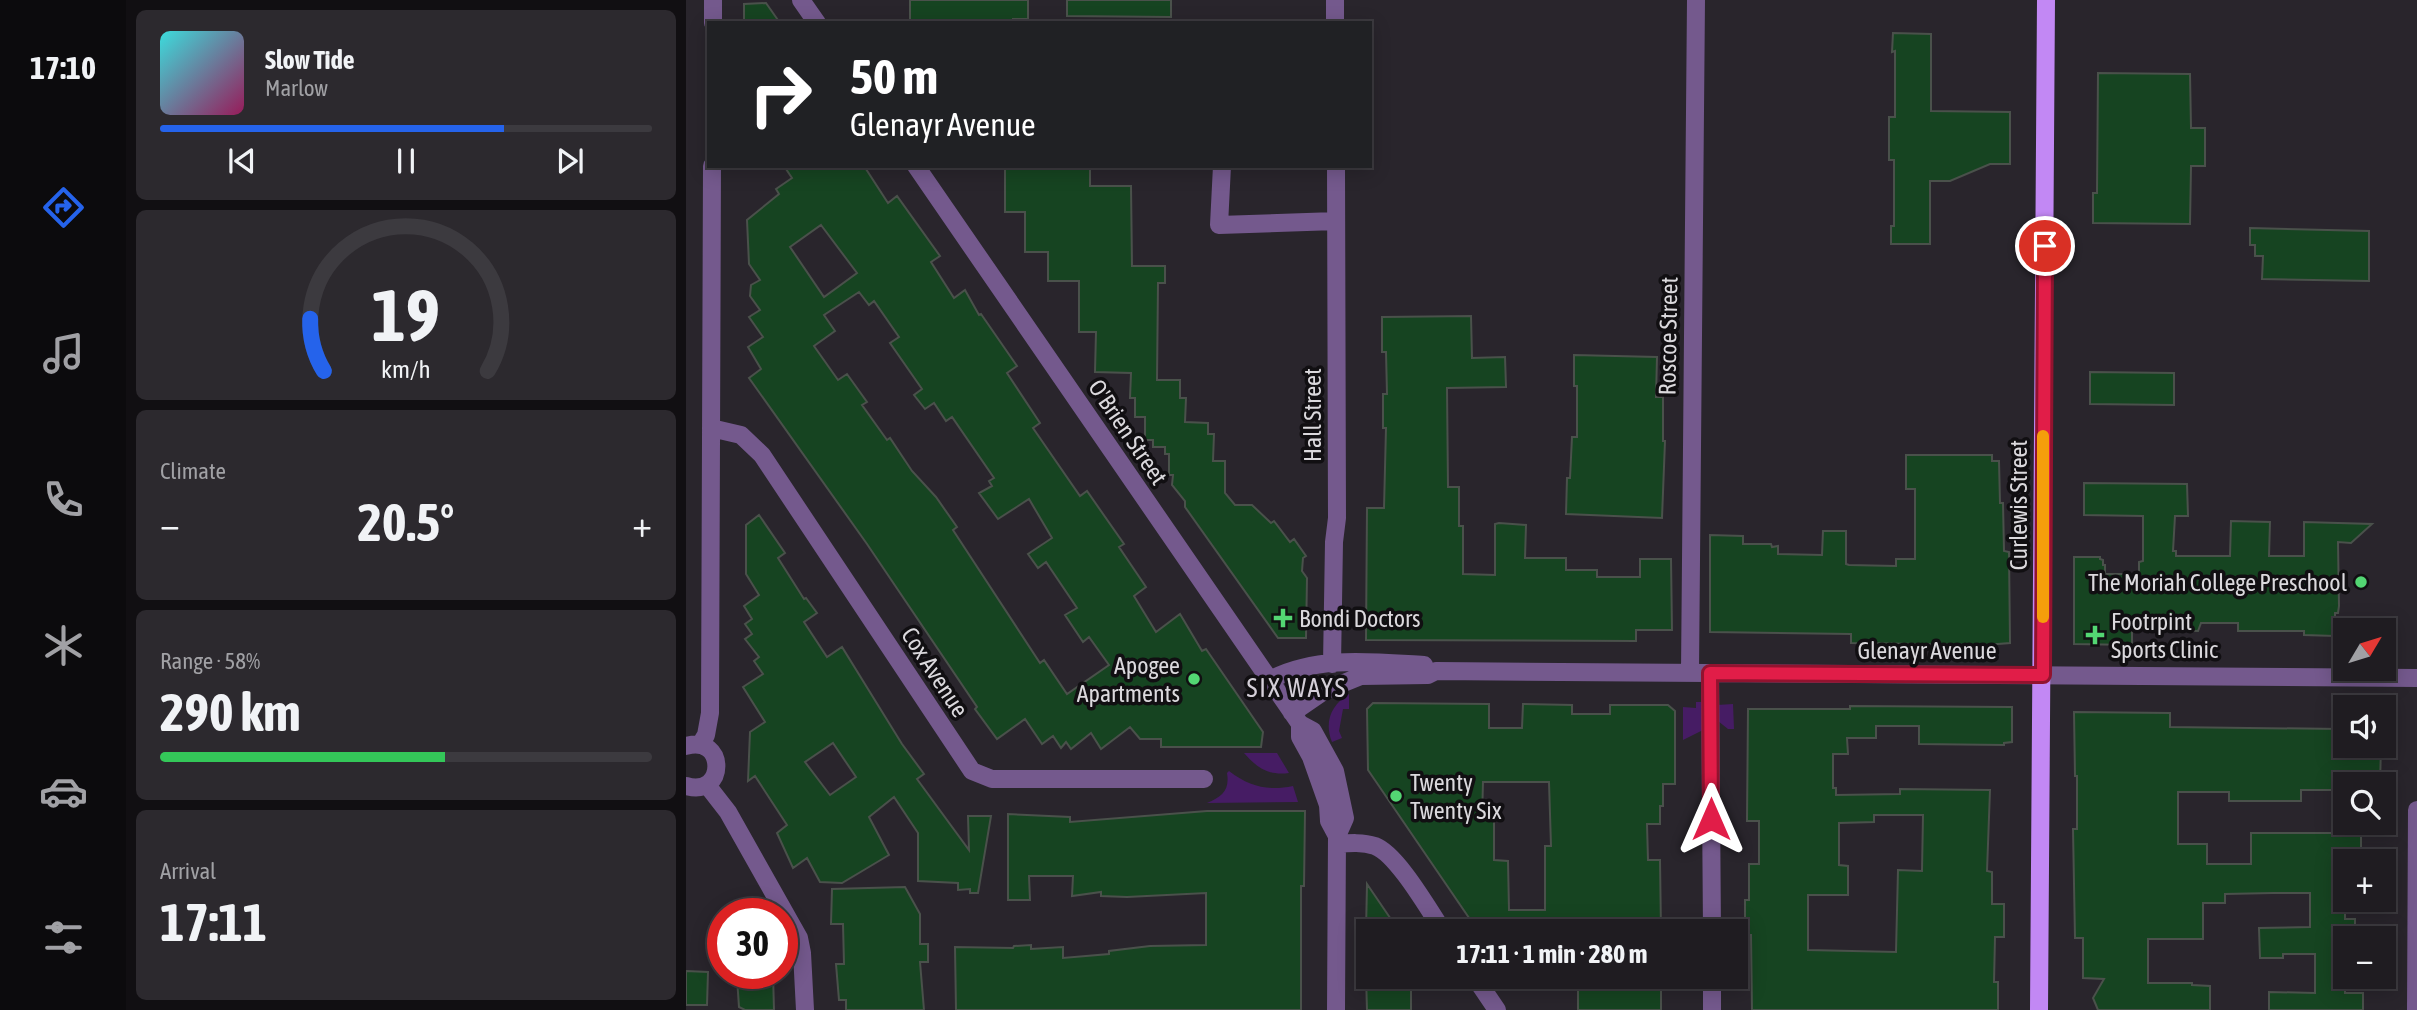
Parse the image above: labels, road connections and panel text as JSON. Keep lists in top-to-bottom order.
{
  "streets": {
    "main road": ["Curlewis Street"],
    "street": [
      "Roscoe Street",
      "Hall Street",
      "O'Brien Street",
      "Glenayr Avenue",
      "Cox Avenue"
    ]
  },
  "crossings": [
    ["Roscoe Street", "Glenayr Avenue"],
    ["Hall Street", "Glenayr Avenue"],
    ["O'Brien Street", "Glenayr Avenue"],
    ["Curlewis Street", "Glenayr Avenue"]
  ],
  "districts": ["SIX WAYS"],
  "places": {
    "other": ["The Moriah College Preschool", "Apogee Apartments", "Twenty Twenty Six"],
    "health": ["Bondi Doctors", "Footrpint Sports Clinic"]
  },
  "north": "top right",
  "page": {
    "tabs": "17:10",
    "turn": ["50 m", "Glenayr Avenue"],
    "song": ["Slow Tide", "Marlow"],
    "tile": [
      "Climate",
      ["Range · 58%", "290 km"],
      ["Arrival", "17:11"]
    ],
    "heat": ["−", "20.5°", "+"],
    "map_buttons": ["+", "−"],
    "limit": "30",
    "trip": "17:11 · 1 min · 280 m",
    "gauge": ["19", "km/h"]
  }
}
